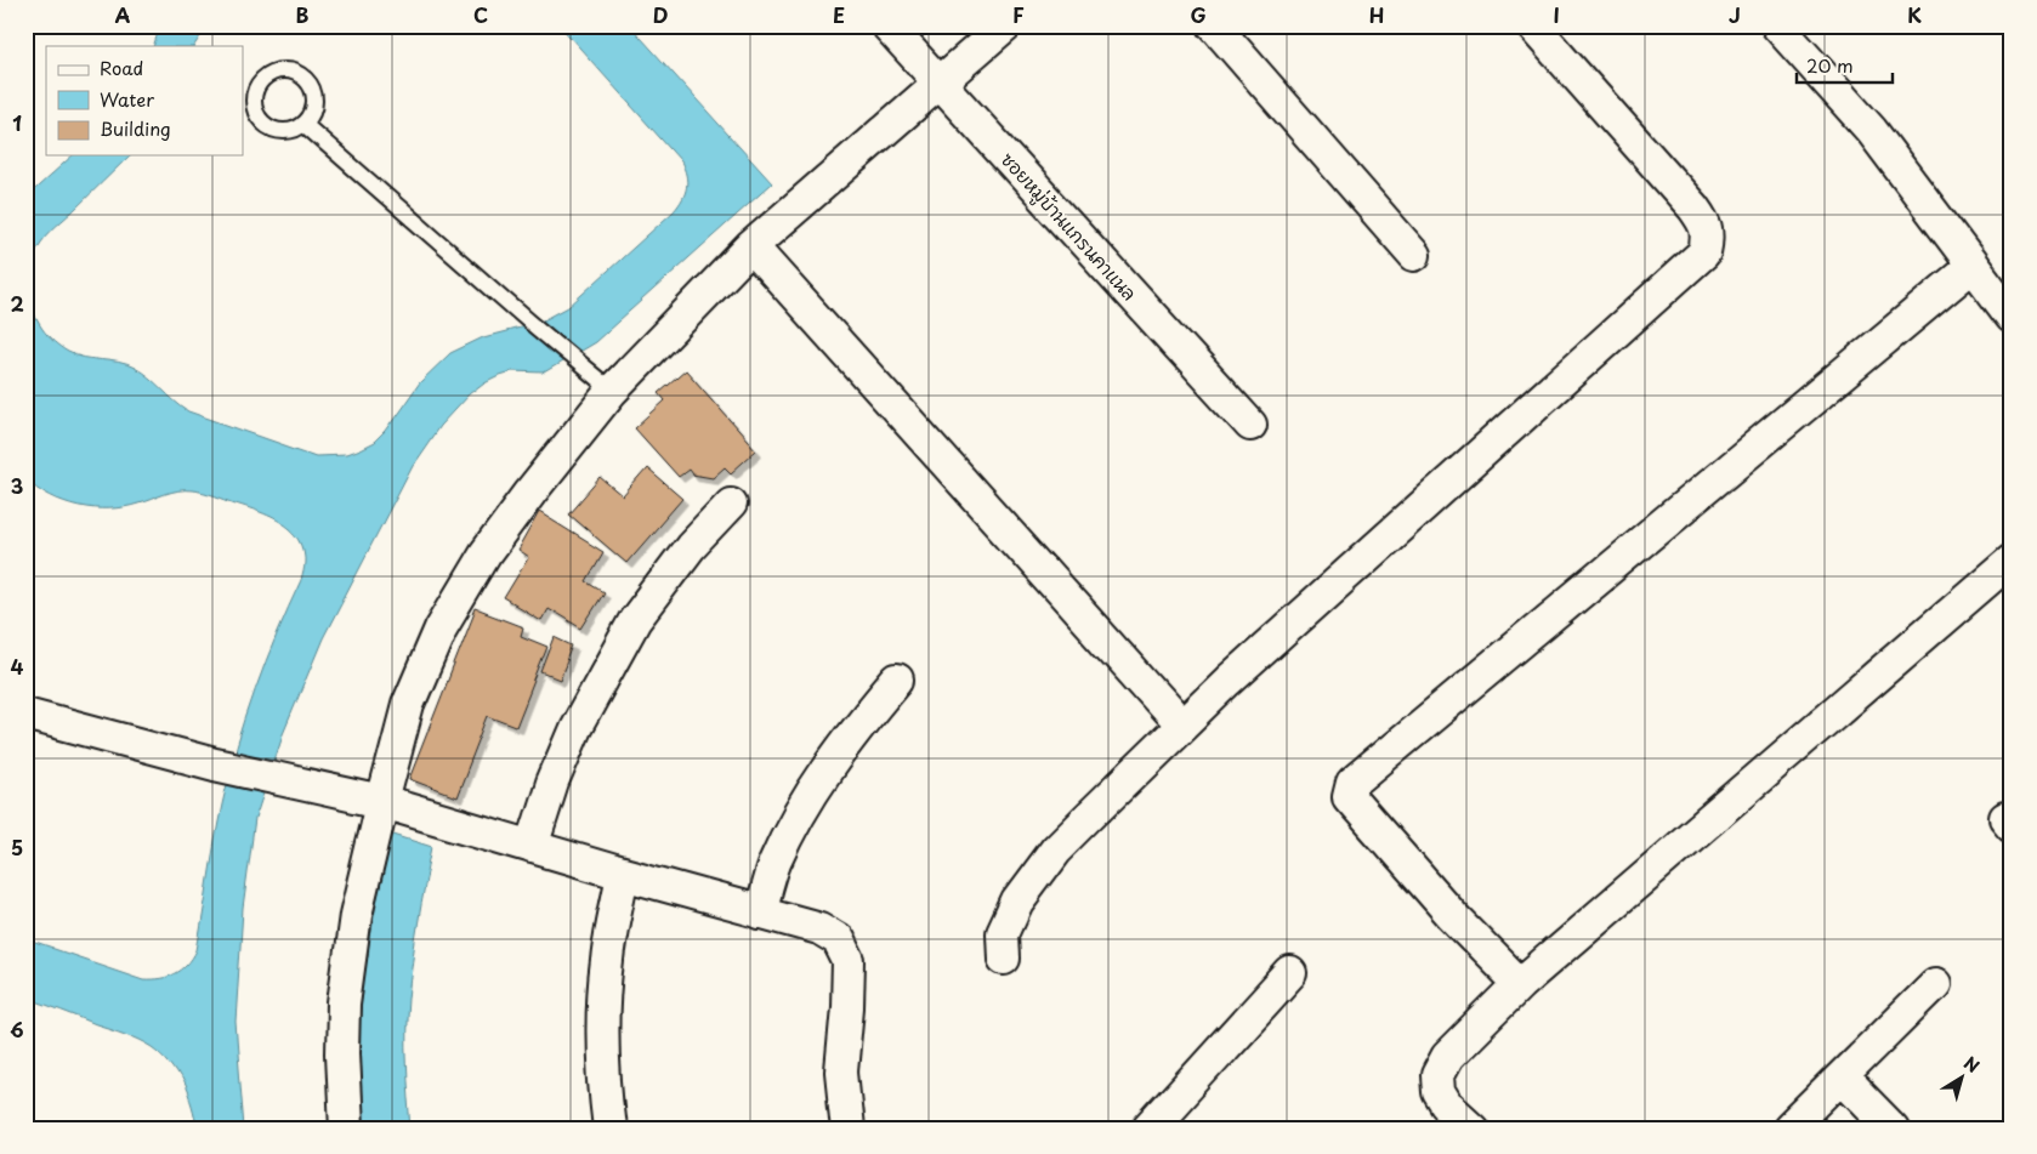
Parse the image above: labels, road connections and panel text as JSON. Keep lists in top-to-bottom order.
{
  "streets": {
    "street": ["ซอยหมู่บ้านแกรนคาแนล"]
  },
  "legend": ["Road", "Water", "Building"],
  "scale_bar": "20 m",
  "north": "top right",
  "grid": {
    "columns": [
      "A",
      "B",
      "C",
      "D",
      "E",
      "F",
      "G",
      "H",
      "I",
      "J",
      "K"
    ],
    "rows": [
      "1",
      "2",
      "3",
      "4",
      "5",
      "6"
    ]
  }
}
